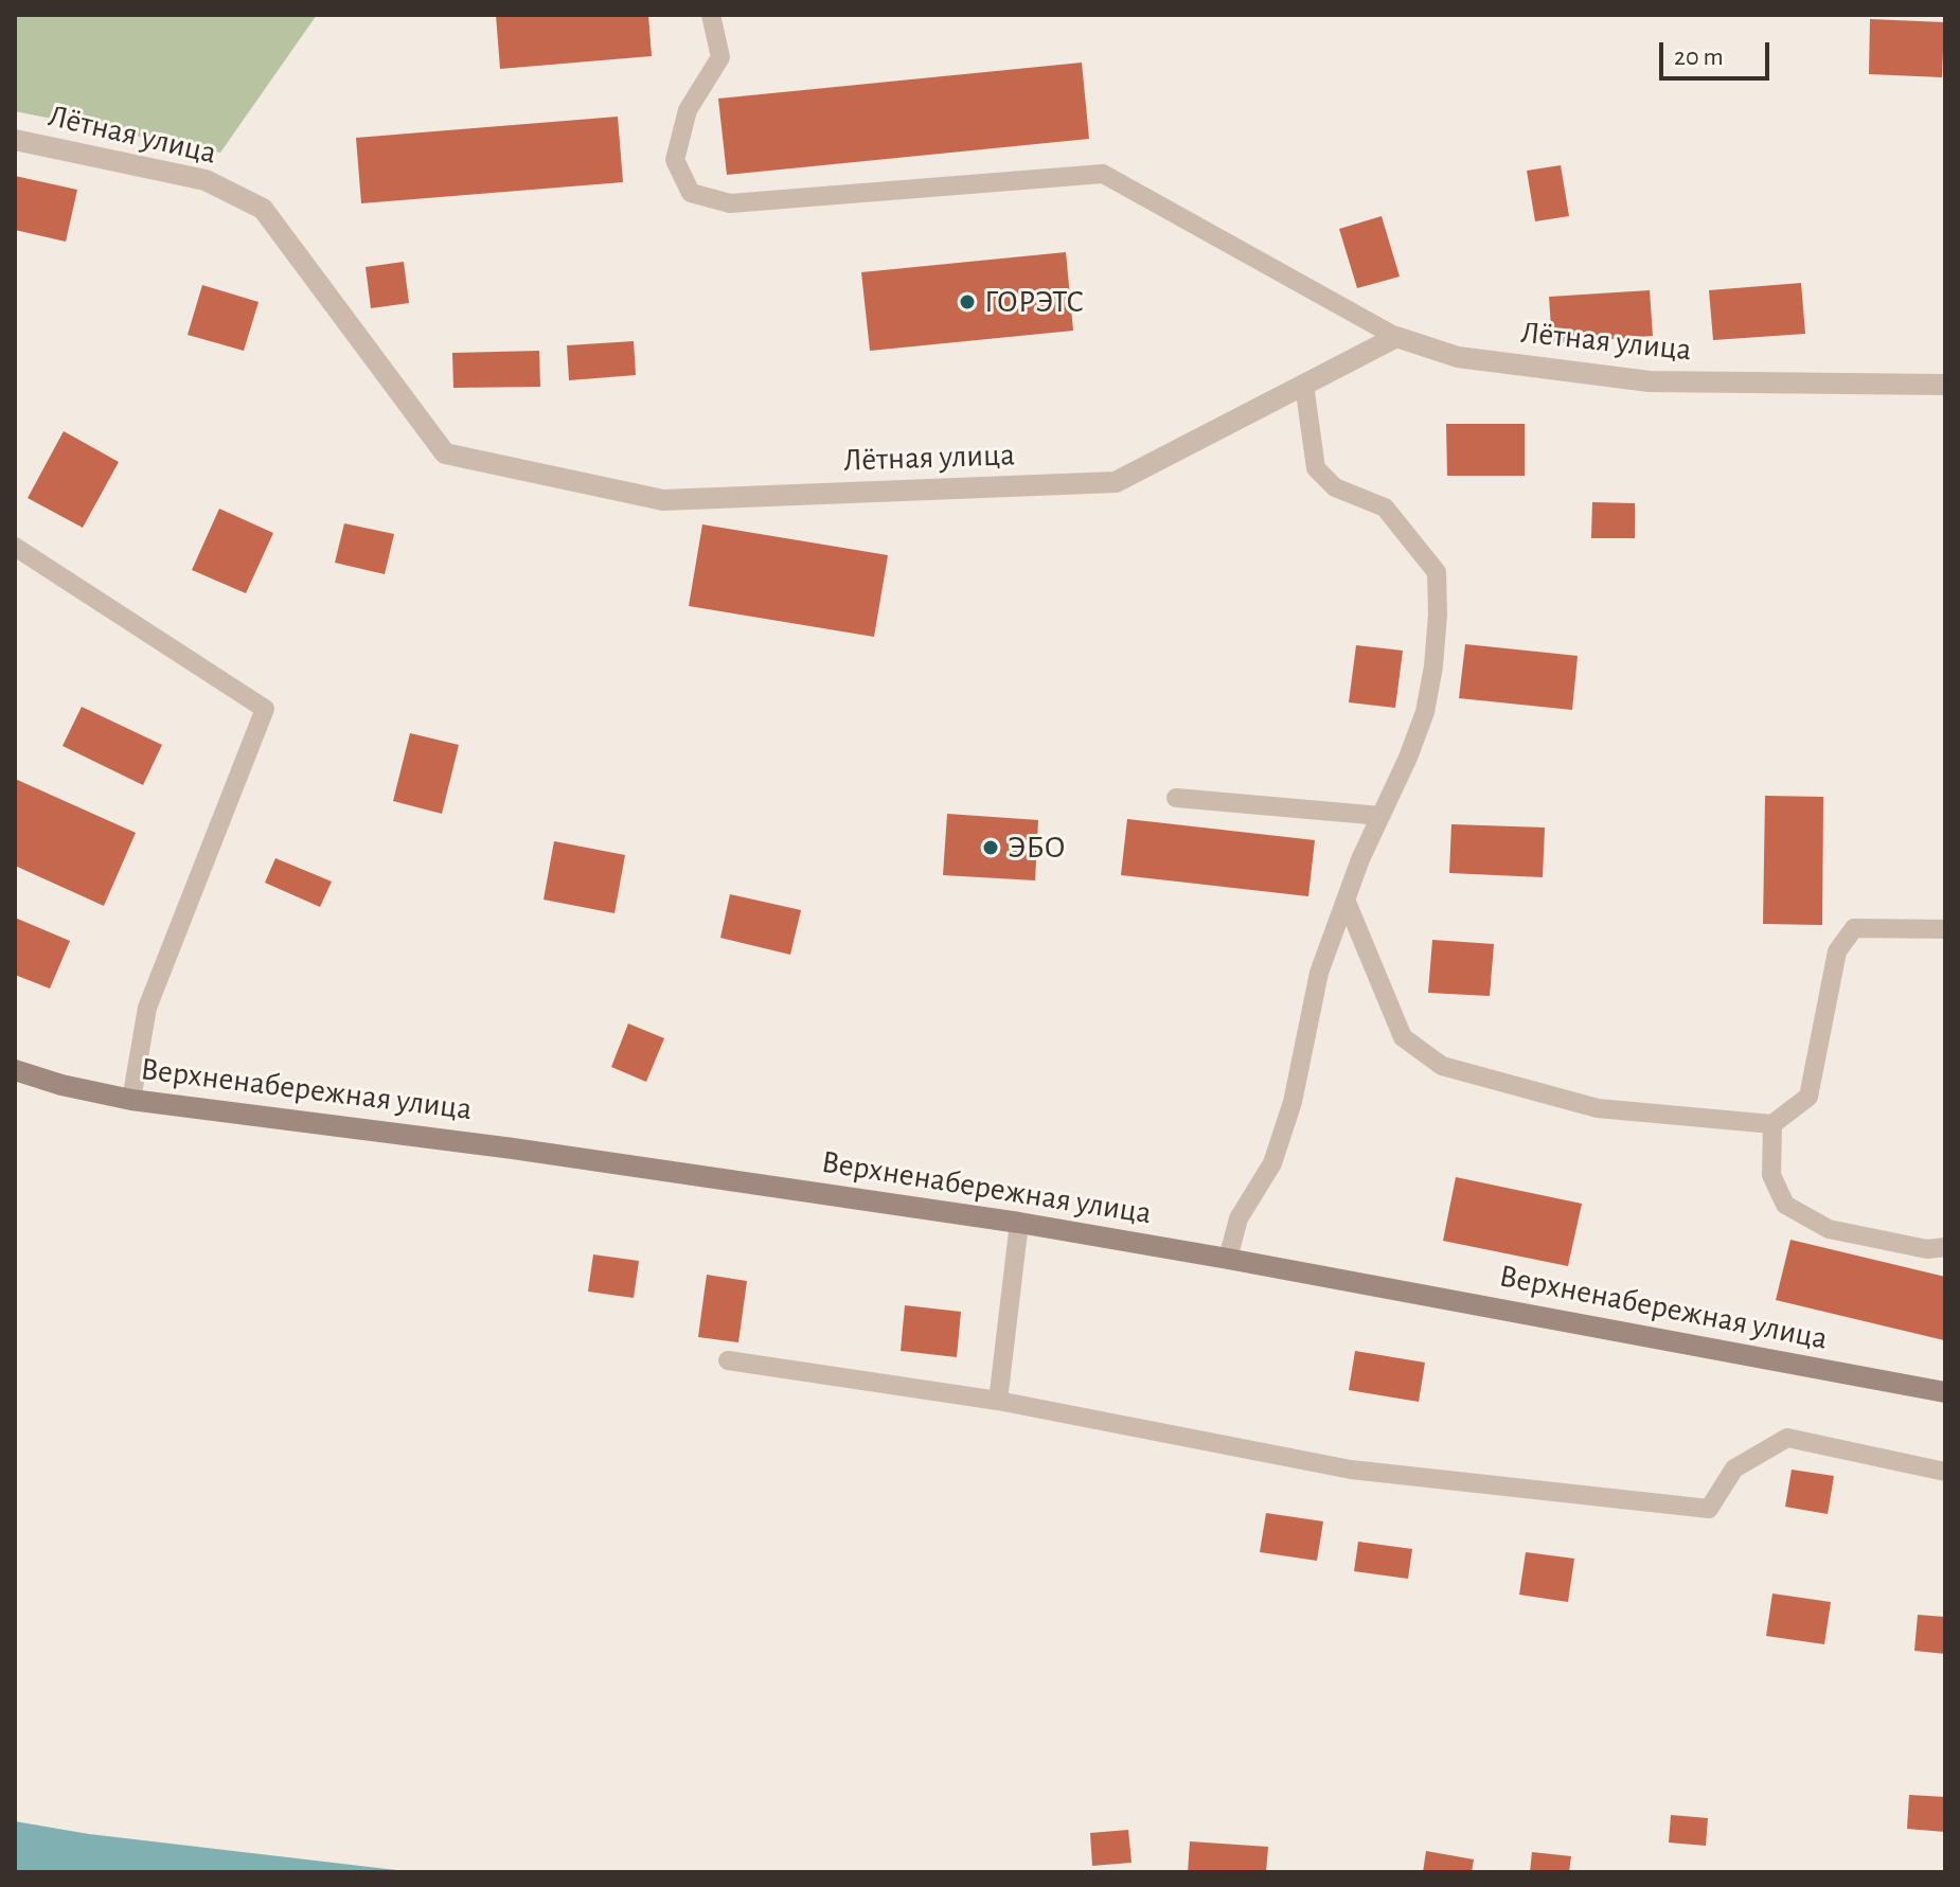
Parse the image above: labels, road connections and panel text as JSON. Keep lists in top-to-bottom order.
{
  "streets": {
    "street": ["Лётная улица", "Верхненабережная улица"]
  },
  "places": ["ГОРЭТС", "ЭБО"],
  "scale_bar": "20 m"
}
